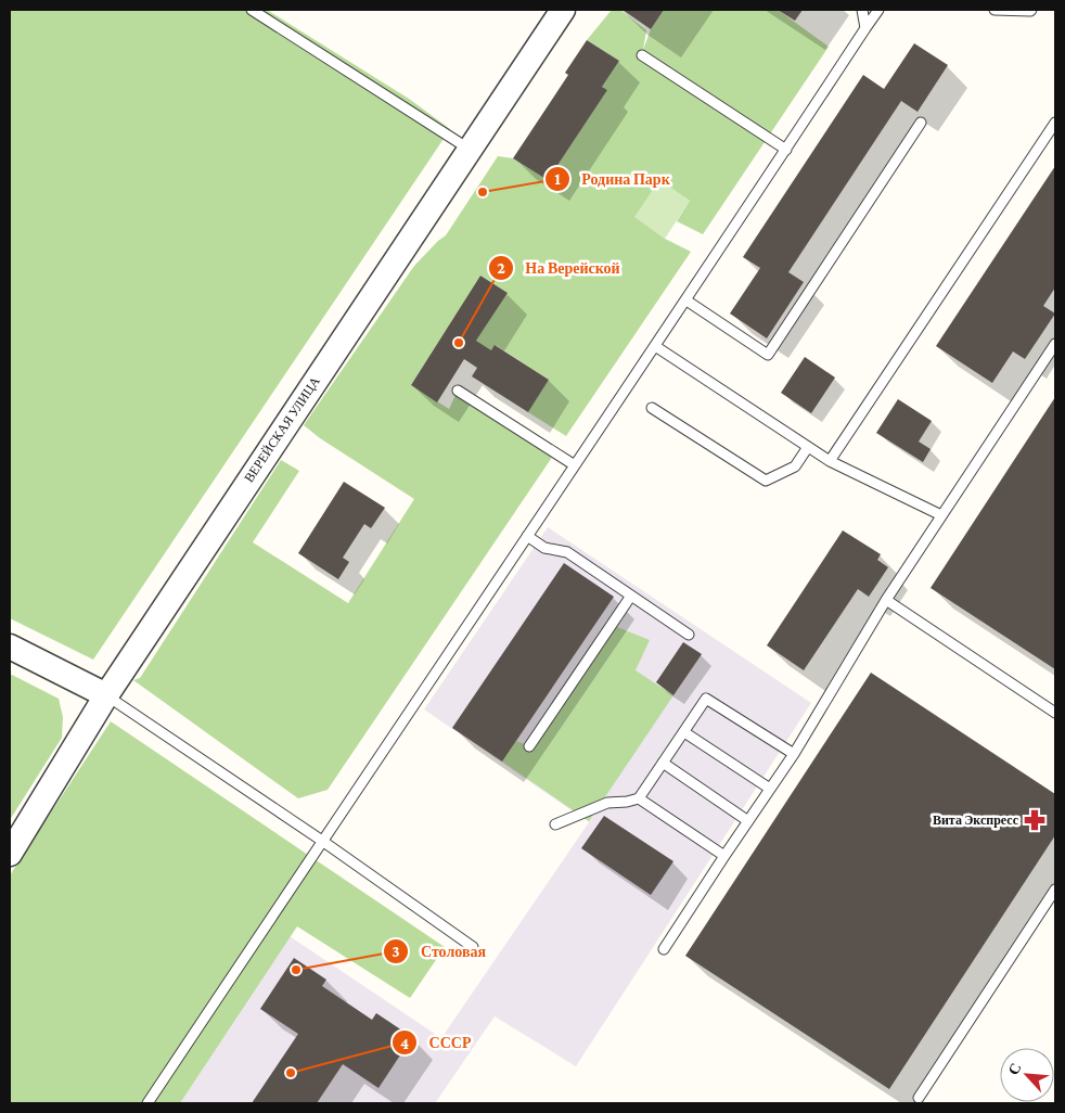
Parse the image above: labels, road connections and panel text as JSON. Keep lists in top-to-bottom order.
{
  "streets": {
    "street": ["ВЕРЕЙСКАЯ УЛИЦА"]
  },
  "places": {
    "other": [
      "Родина Парк",
      "На Верейской",
      "Столовая",
      "СССР"
    ],
    "pharmacy": ["Вита Экспресс"]
  },
  "north": "top left"
}
